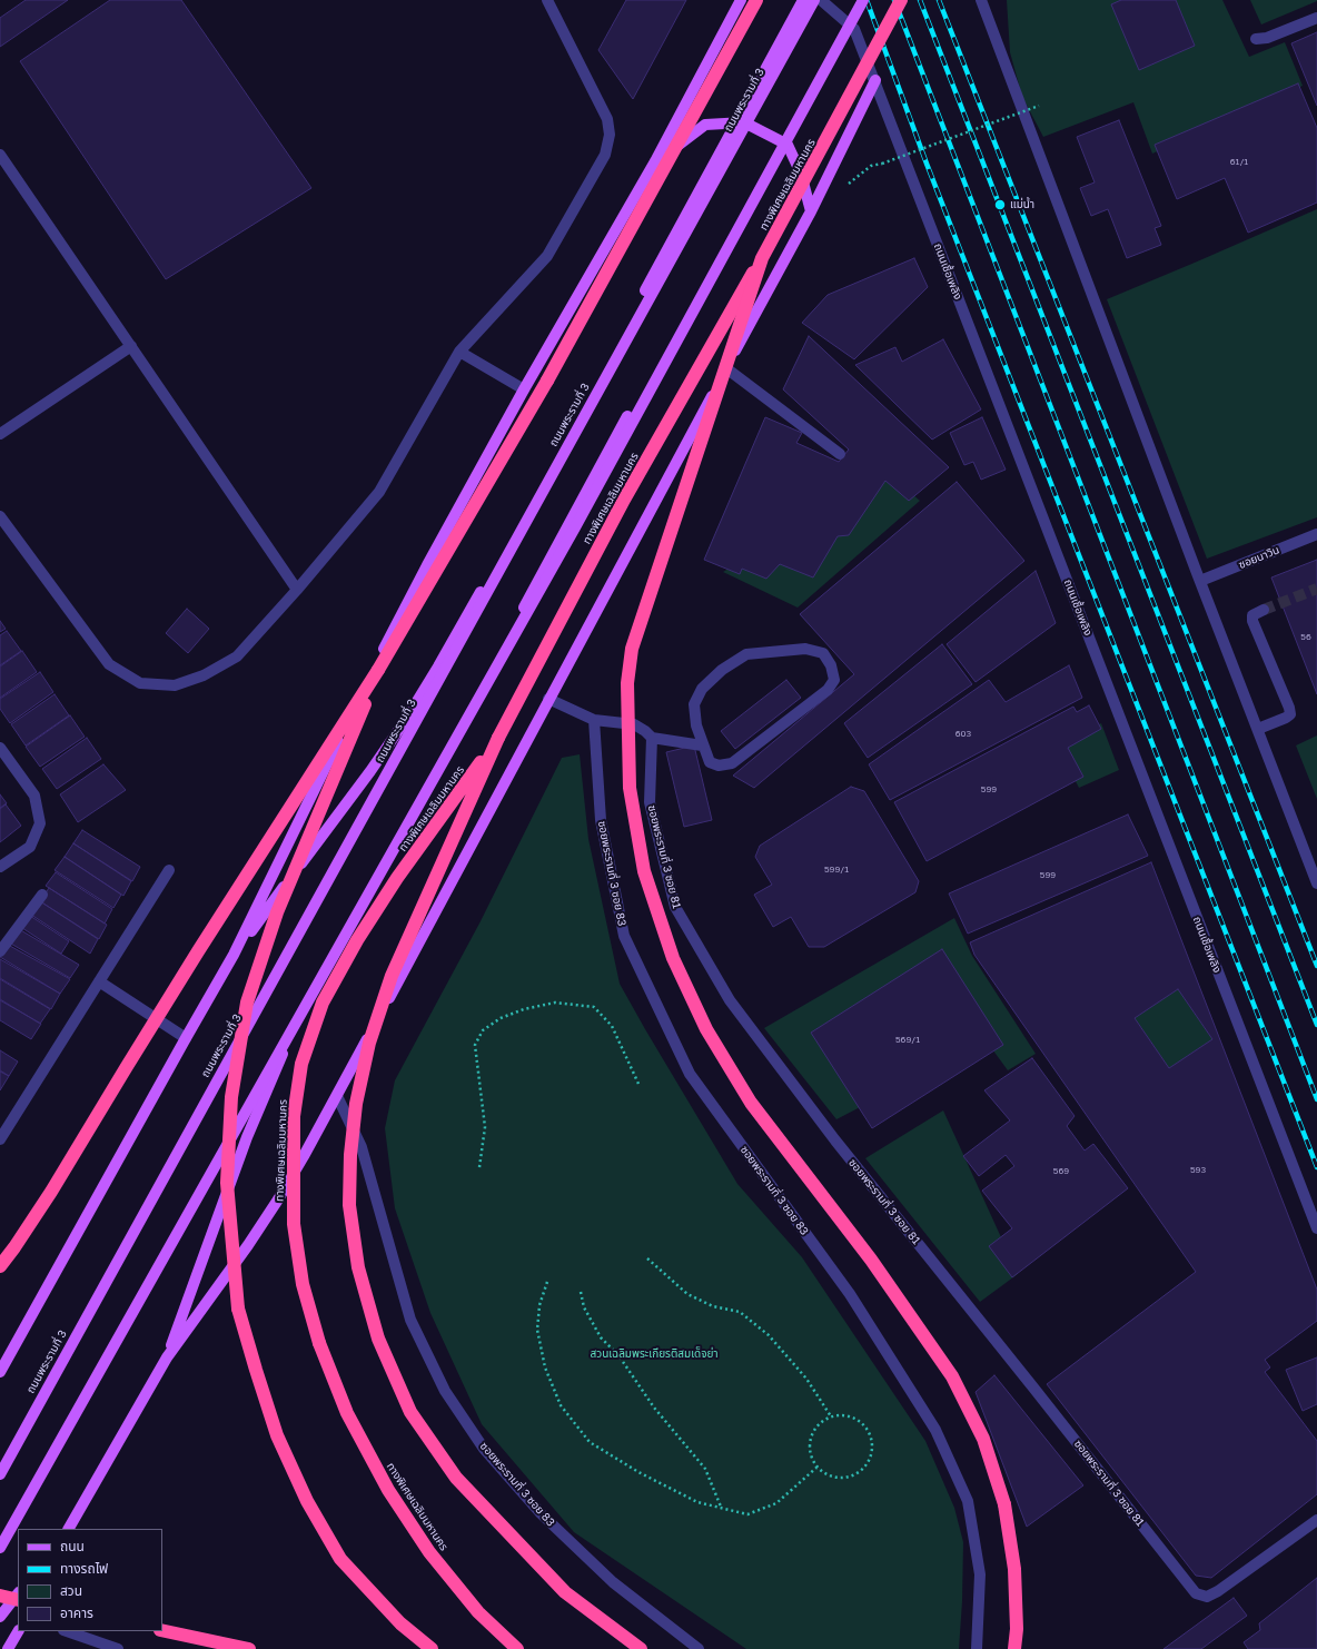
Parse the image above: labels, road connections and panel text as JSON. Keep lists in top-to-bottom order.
{
  "streets": {
    "highway": ["ทางพิเศษเฉลิมมหานคร"],
    "main road": ["ถนนพระรามที่ 3"],
    "street": [
      "ถนนเชื้อเพลิง",
      "ซอยนาวิน",
      "ซอยพระรามที่ 3 ซอย 81",
      "ซอยพระรามที่ 3 ซอย 83"
    ]
  },
  "parks": ["สวนเฉลิมพระเกียรติสมเด็จย่า"],
  "places": ["แม่น้ำ"],
  "house_numbers": [
    "61/1",
    "56",
    "603",
    "599",
    "599/1",
    "599",
    "569/1",
    "593",
    "569"
  ],
  "legend": [
    "ถนน",
    "ทางรถไฟ",
    "สวน",
    "อาคาร"
  ]
}
